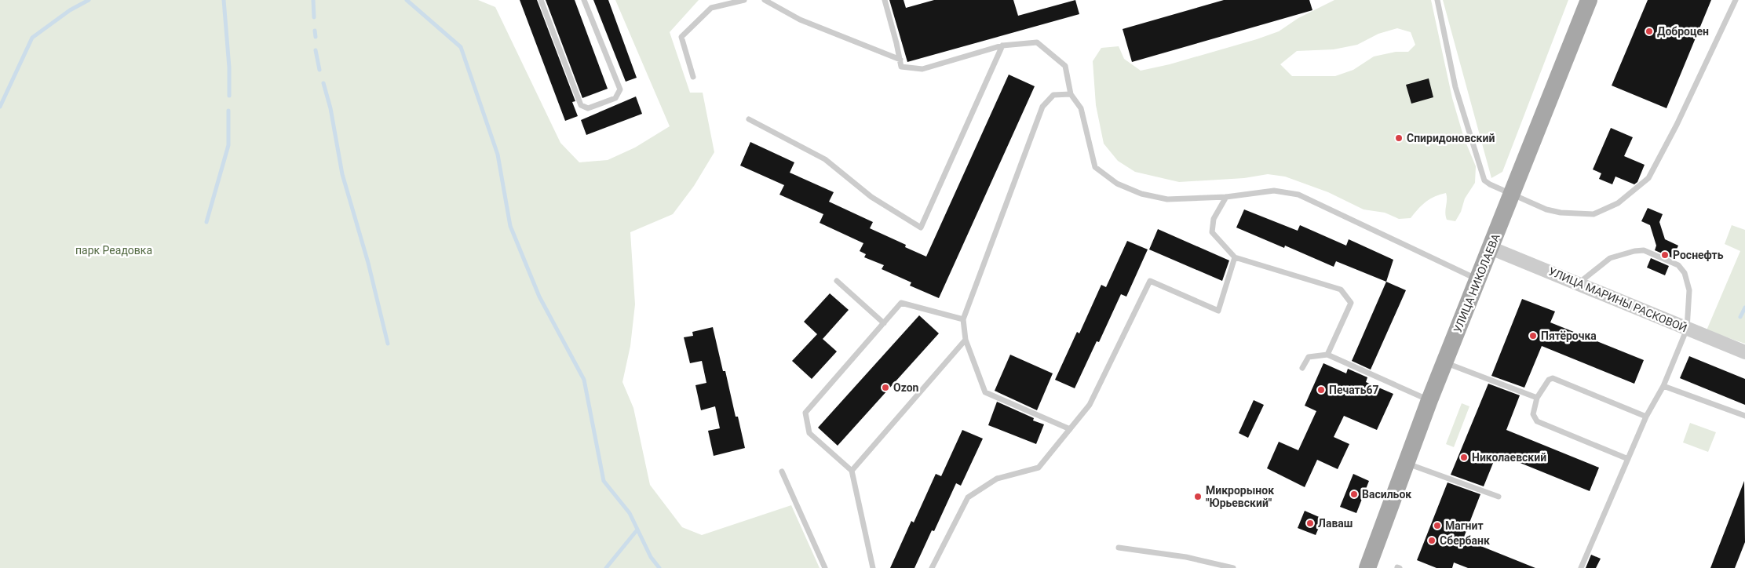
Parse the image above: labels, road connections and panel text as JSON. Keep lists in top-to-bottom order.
{
  "streets": {
    "main road": ["УЛИЦА НИКОЛАЕВА"],
    "street": ["УЛИЦА МАРИНЫ РАСКОВОЙ"]
  },
  "crossings": [
    ["УЛИЦА НИКОЛАЕВА", "УЛИЦА МАРИНЫ РАСКОВОЙ"]
  ],
  "parks": ["парк Реадовка"],
  "places": [
    "Доброцен",
    "Спиридоновский",
    "Роснефть",
    "Пятёрочка",
    "Ozon",
    "Печать67",
    "Николаевский",
    "Васильок",
    "Микрорынок \"Юрьевский\"",
    "Лаваш",
    "Магнит",
    "Сбербанк"
  ]
}
